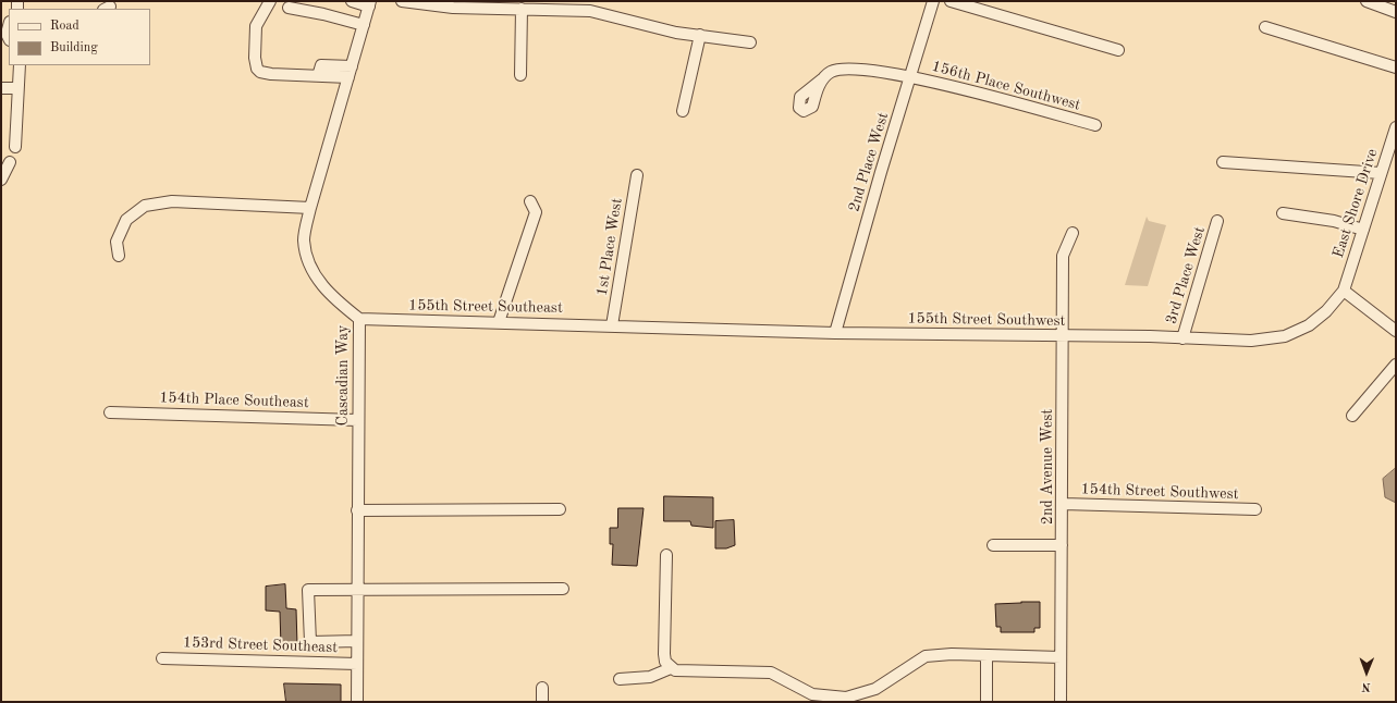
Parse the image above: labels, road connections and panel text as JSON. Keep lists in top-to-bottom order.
{
  "streets": {
    "street": [
      "156th Place Southwest",
      "2nd Place West",
      "East Shore Drive",
      "1st Place West",
      "3rd Place West",
      "155th Street Southeast",
      "155th Street Southwest",
      "Cascadian Way",
      "154th Place Southeast",
      "2nd Avenue West",
      "154th Street Southwest",
      "153rd Street Southeast"
    ]
  },
  "crossings": [
    ["156th Place Southwest", "2nd Place West"],
    ["2nd Place West", "155th Street Southwest"],
    ["East Shore Drive", "155th Street Southwest"],
    ["1st Place West", "155th Street Southeast"],
    ["1st Place West", "155th Street Southwest"],
    ["3rd Place West", "155th Street Southwest"],
    ["155th Street Southeast", "155th Street Southwest"],
    ["155th Street Southeast", "Cascadian Way"],
    ["155th Street Southwest", "2nd Avenue West"],
    ["Cascadian Way", "154th Place Southeast"],
    ["Cascadian Way", "153rd Street Southeast"],
    ["2nd Avenue West", "154th Street Southwest"]
  ],
  "legend": ["Road", "Building"],
  "north": "bottom"
}
